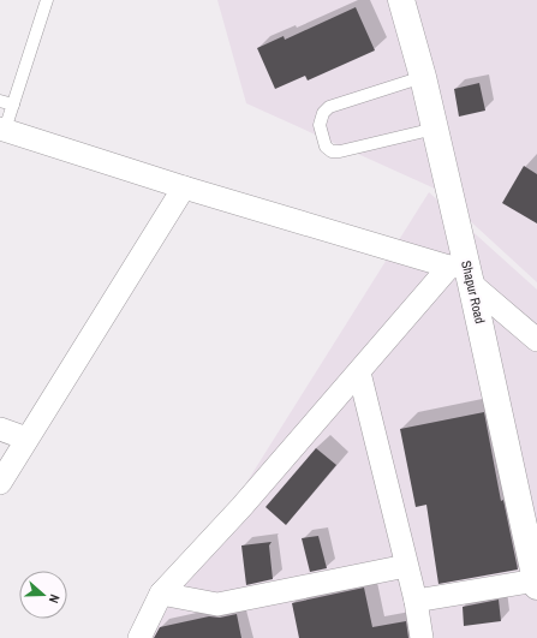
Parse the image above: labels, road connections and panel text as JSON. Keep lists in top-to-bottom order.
{
  "streets": {
    "street": ["Shapur Road"]
  },
  "north": "right"
}
